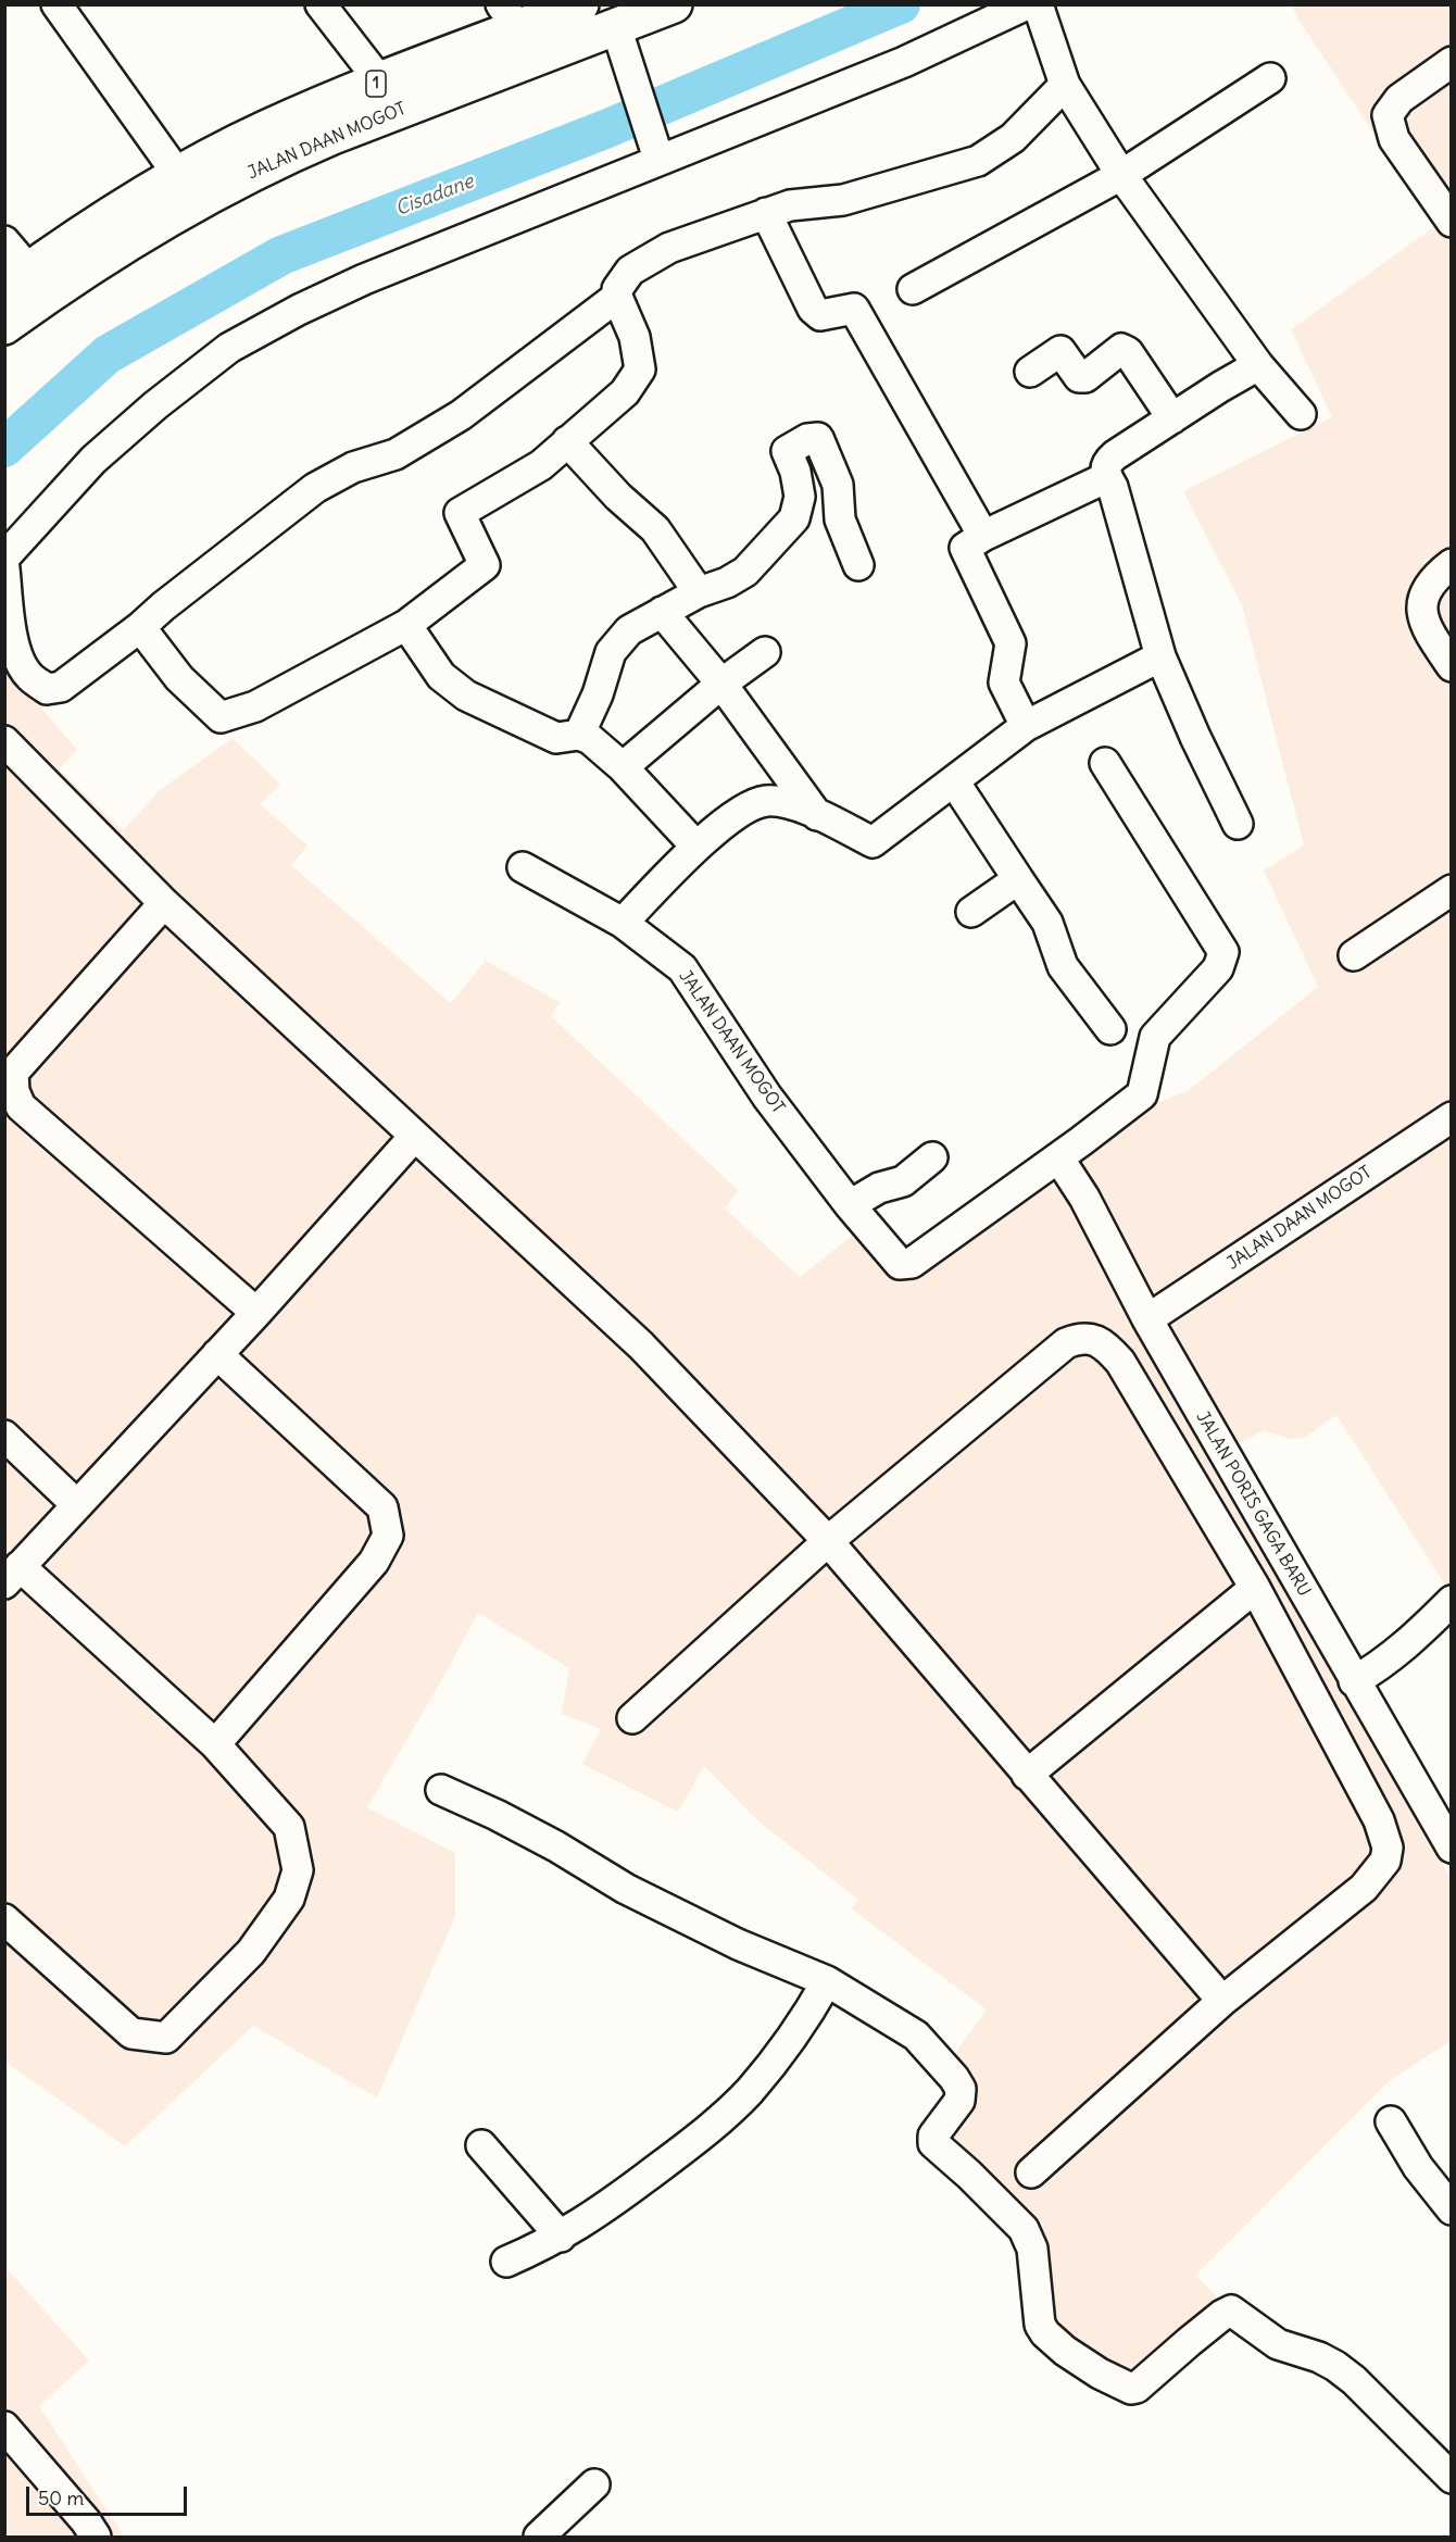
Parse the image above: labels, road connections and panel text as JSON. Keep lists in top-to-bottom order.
{
  "streets": {
    "highway": ["1", "JALAN DAAN MOGOT"],
    "street": ["JALAN PORIS GAGA BARU"]
  },
  "crossings": [
    ["JALAN DAAN MOGOT", "JALAN PORIS GAGA BARU"]
  ],
  "water": ["Cisadane"],
  "scale_bar": "50 m"
}
